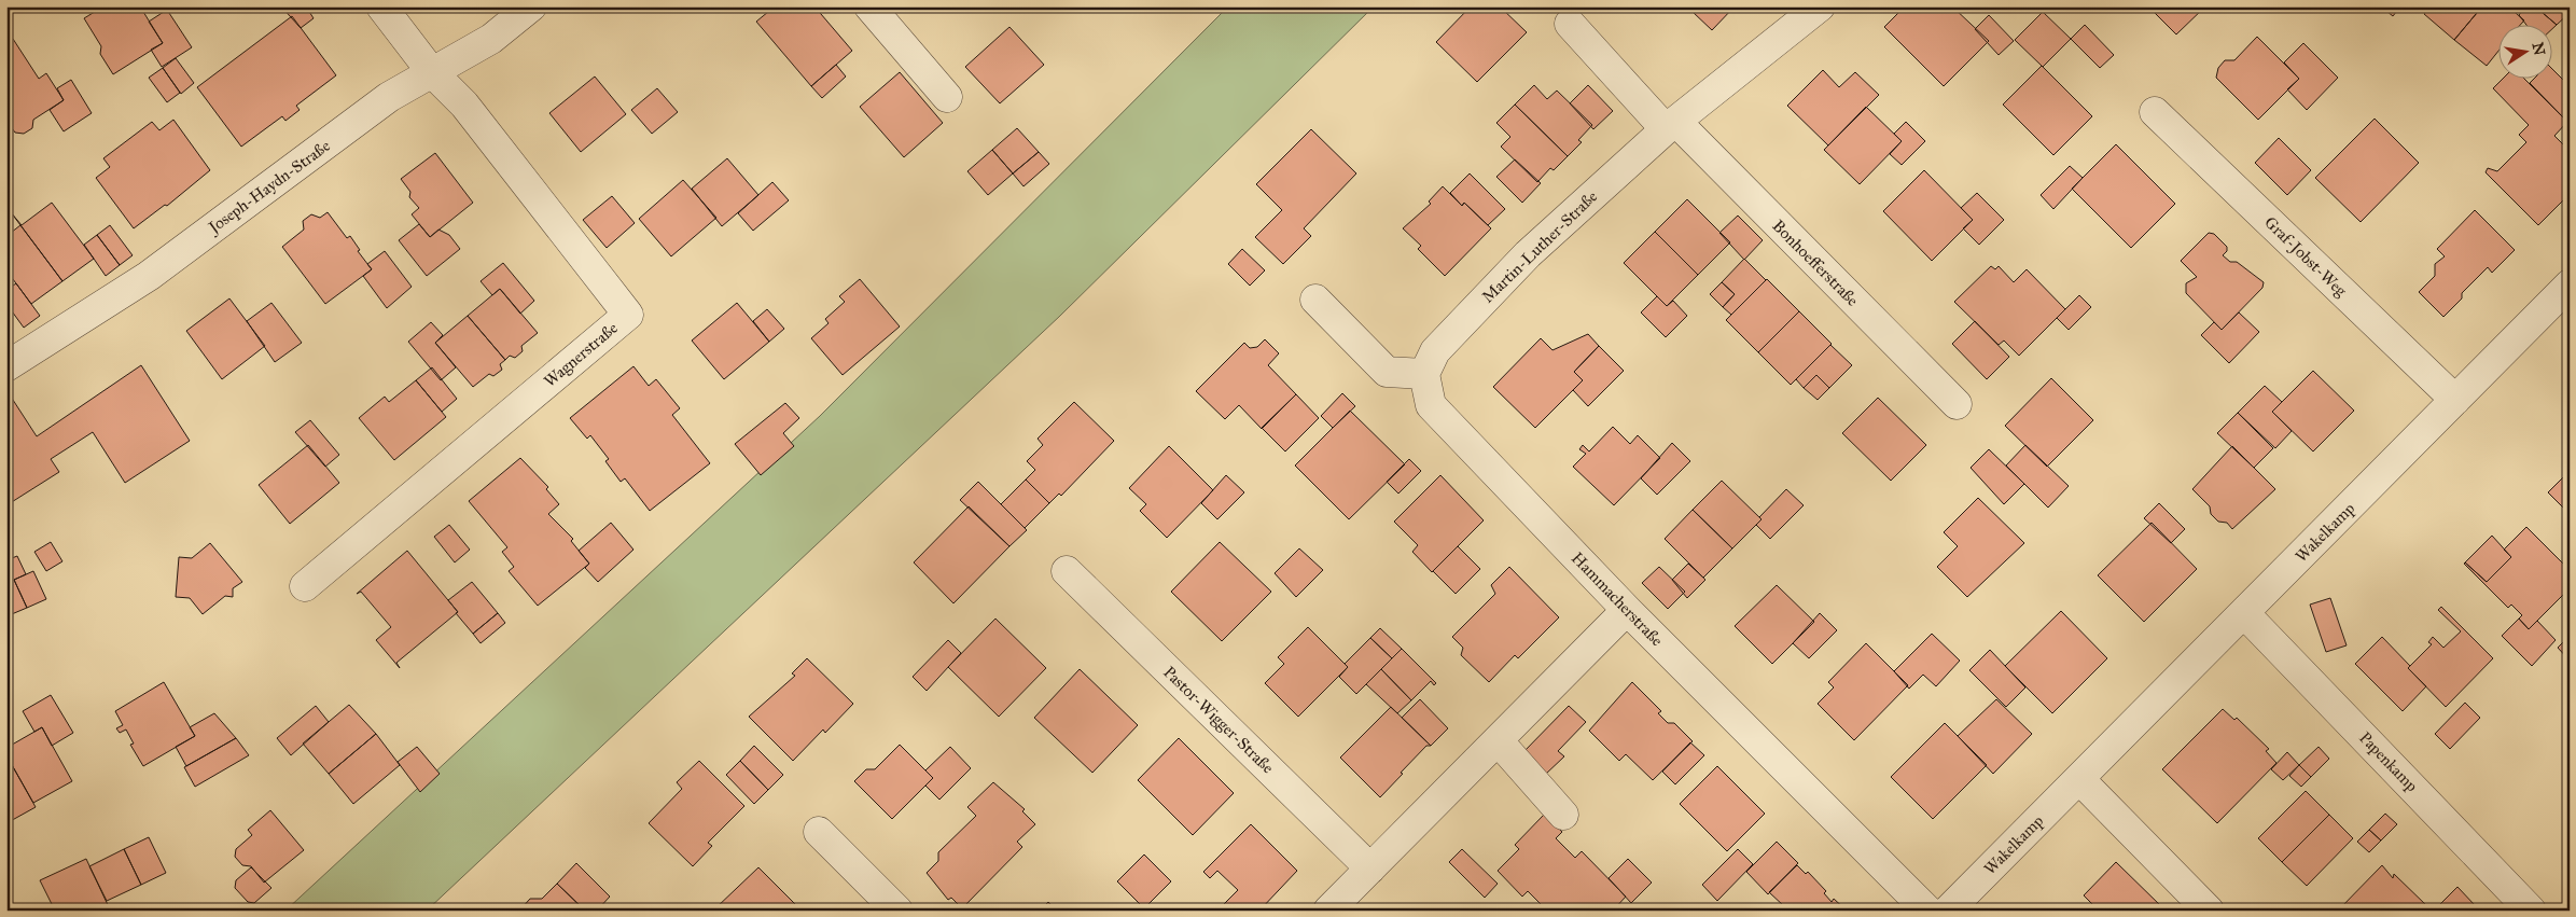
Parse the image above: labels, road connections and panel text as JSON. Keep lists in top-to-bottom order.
{
  "streets": {
    "street": [
      "Joseph-Haydn-Straße",
      "Martin-Luther-Straße",
      "Graf-Jobst-Weg",
      "Bonhoefferstraße",
      "Wagnerstraße",
      "Wakelkamp",
      "Hammacherstraße",
      "Pastor-Wigger-Straße",
      "Papenkamp"
    ]
  },
  "crossings": [
    ["Joseph-Haydn-Straße", "Wagnerstraße"],
    ["Martin-Luther-Straße", "Bonhoefferstraße"],
    ["Martin-Luther-Straße", "Hammacherstraße"],
    ["Graf-Jobst-Weg", "Wakelkamp"],
    ["Wakelkamp", "Papenkamp"]
  ],
  "north": "right"
}
